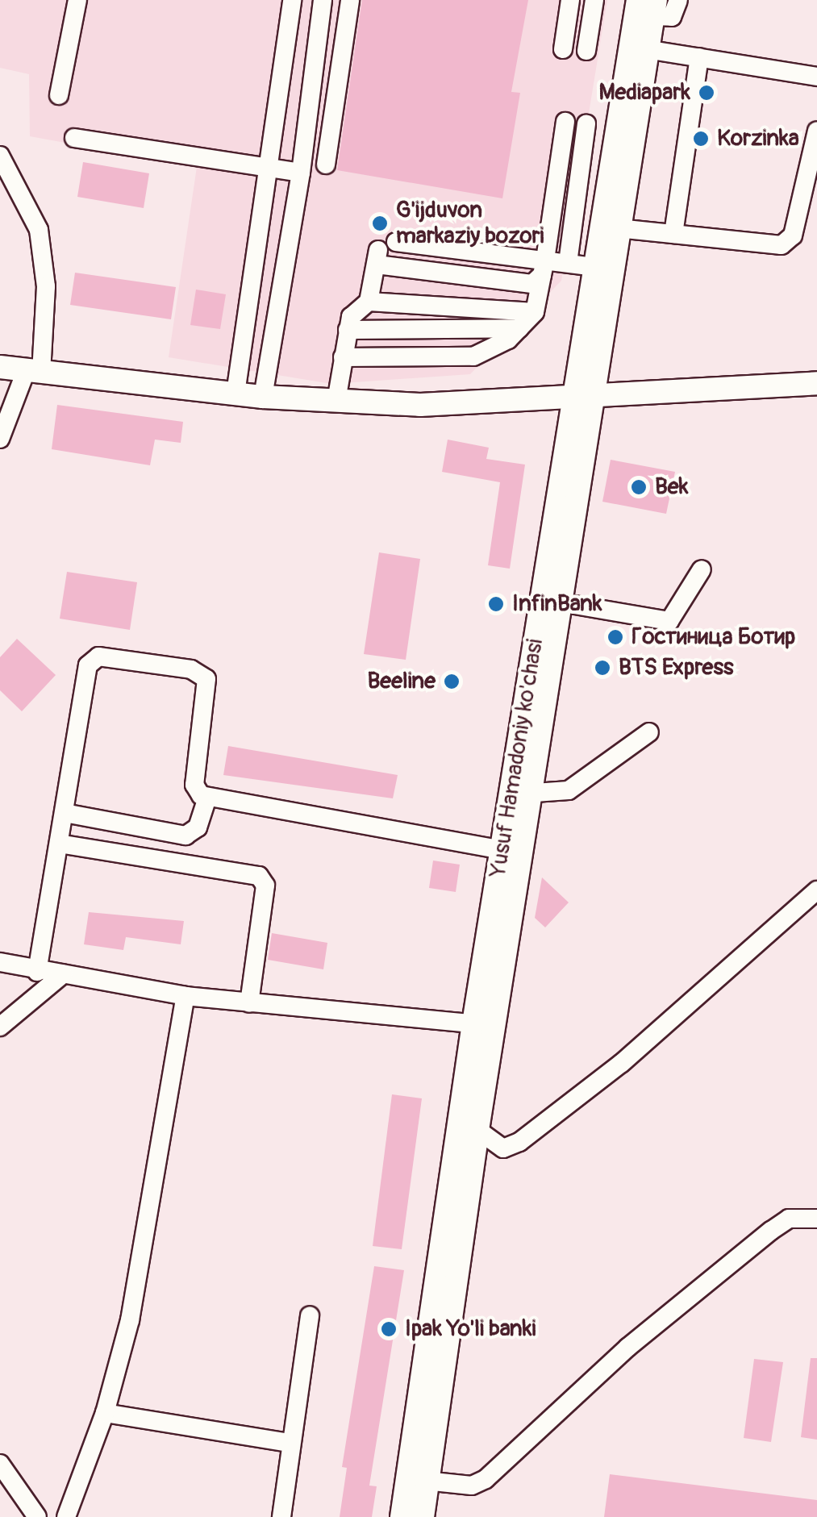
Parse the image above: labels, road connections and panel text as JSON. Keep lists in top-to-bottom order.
{
  "streets": {
    "main road": ["Yusuf Hamadoniy ko'chasi"]
  },
  "places": [
    "Mediapark",
    "Korzinka",
    "G'ijduvon markaziy bozori",
    "Bek",
    "InfinBank",
    "Гостиница Ботир",
    "BTS Express",
    "Beeline",
    "Ipak Yo'li banki"
  ]
}
